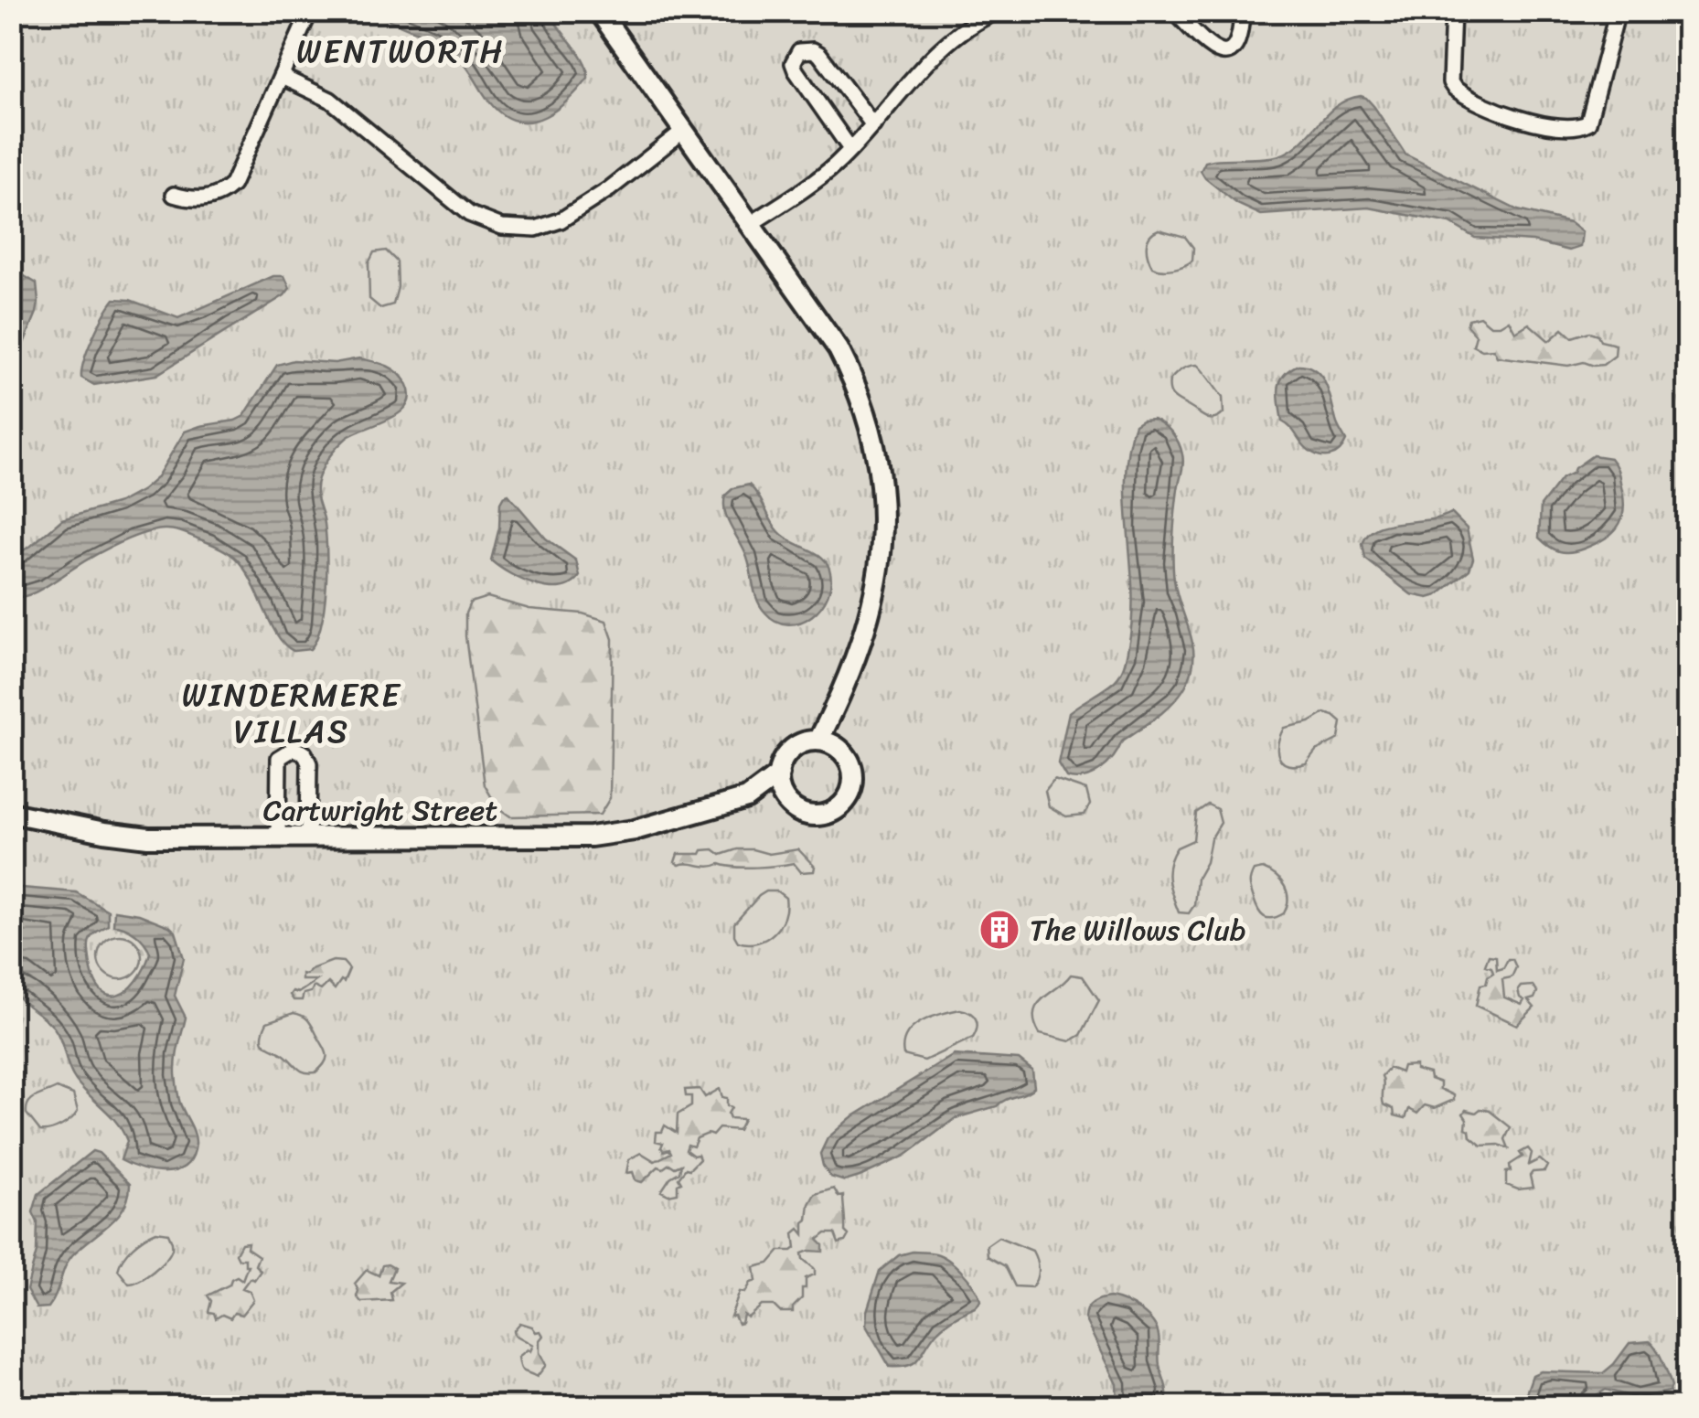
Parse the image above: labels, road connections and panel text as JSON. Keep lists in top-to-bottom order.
{
  "streets": {
    "street": ["Cartwright Street"]
  },
  "districts": ["WENTWORTH", "WINDERMERE VILLAS"],
  "places": {
    "building": ["The Willows Club"]
  }
}
